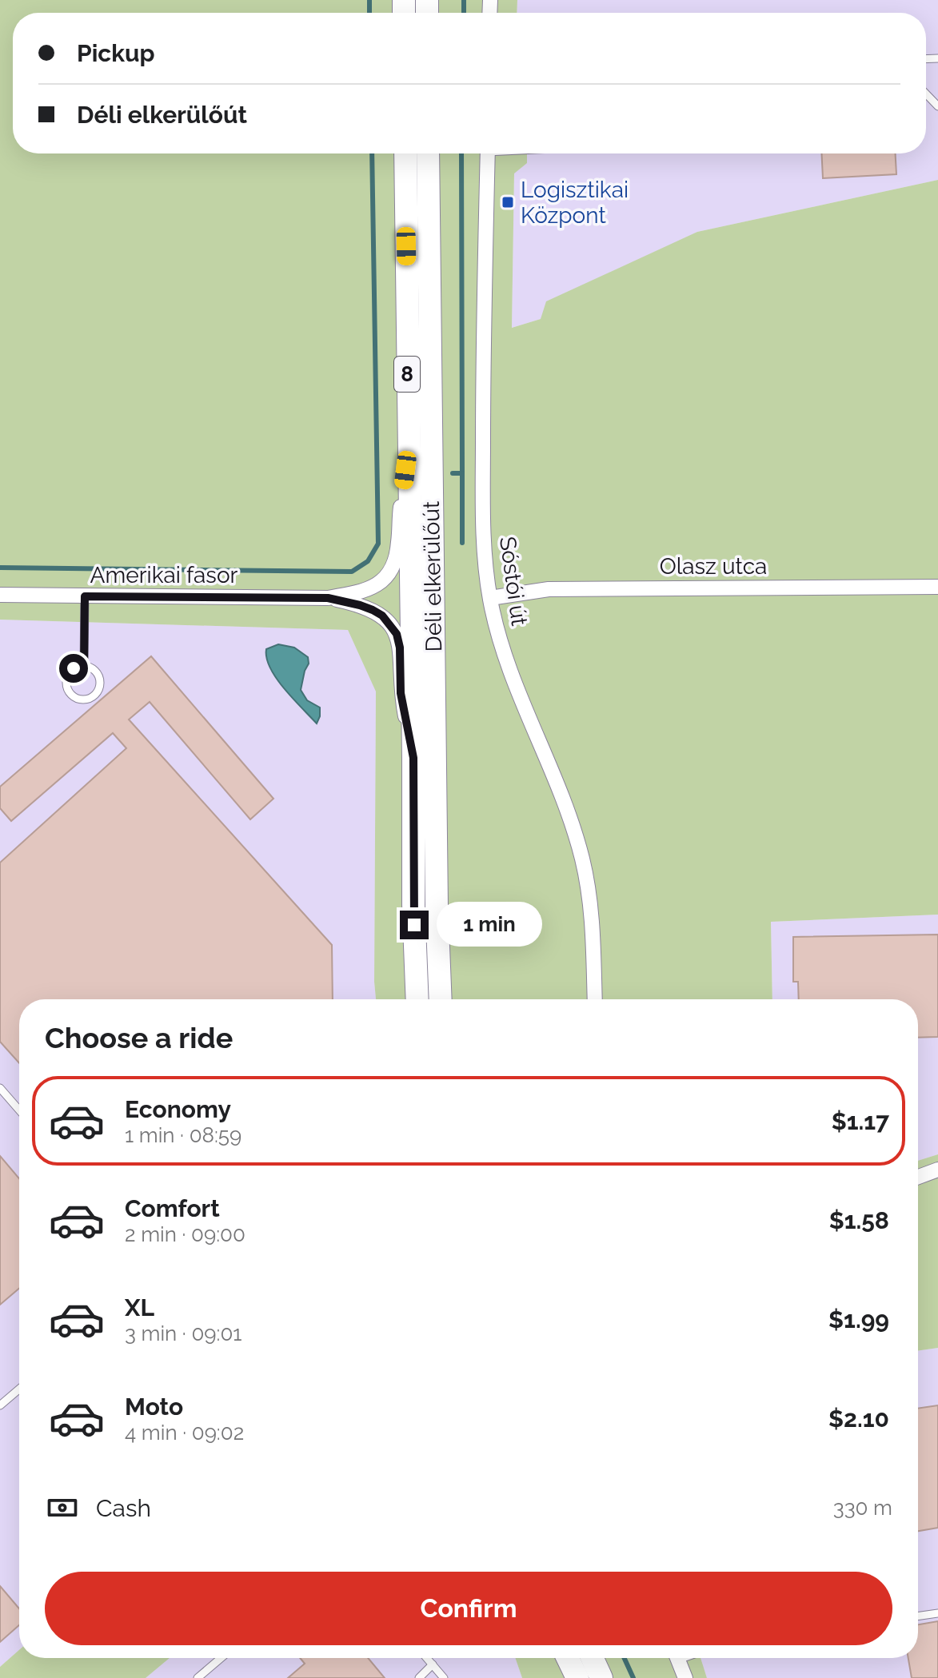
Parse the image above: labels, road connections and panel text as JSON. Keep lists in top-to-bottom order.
{
  "streets": {
    "main road": ["8", "Déli elkerülőút"],
    "street": ["Olasz utca", "Amerikai fasor", "Sóstói út"]
  },
  "crossings": [
    ["Olasz utca", "Sóstói út"]
  ],
  "places": {
    "transit": ["Logisztikai Központ"]
  },
  "page": {
    "banner": ["Pickup", "Déli elkerülőút"],
    "bubble": "1 min",
    "heading": "Choose a ride",
    "list": [
      {
        "name": "Economy",
        "note": "1 min · 08:59",
        "value": "$1.17"
      },
      {
        "name": "Comfort",
        "note": "2 min · 09:00",
        "value": "$1.58"
      },
      {
        "name": "XL",
        "note": "3 min · 09:01",
        "value": "$1.99"
      },
      {
        "name": "Moto",
        "note": "4 min · 09:02",
        "value": "$2.10"
      }
    ],
    "pay": ["Cash", "330 m"],
    "buttons": "Confirm"
  }
}
